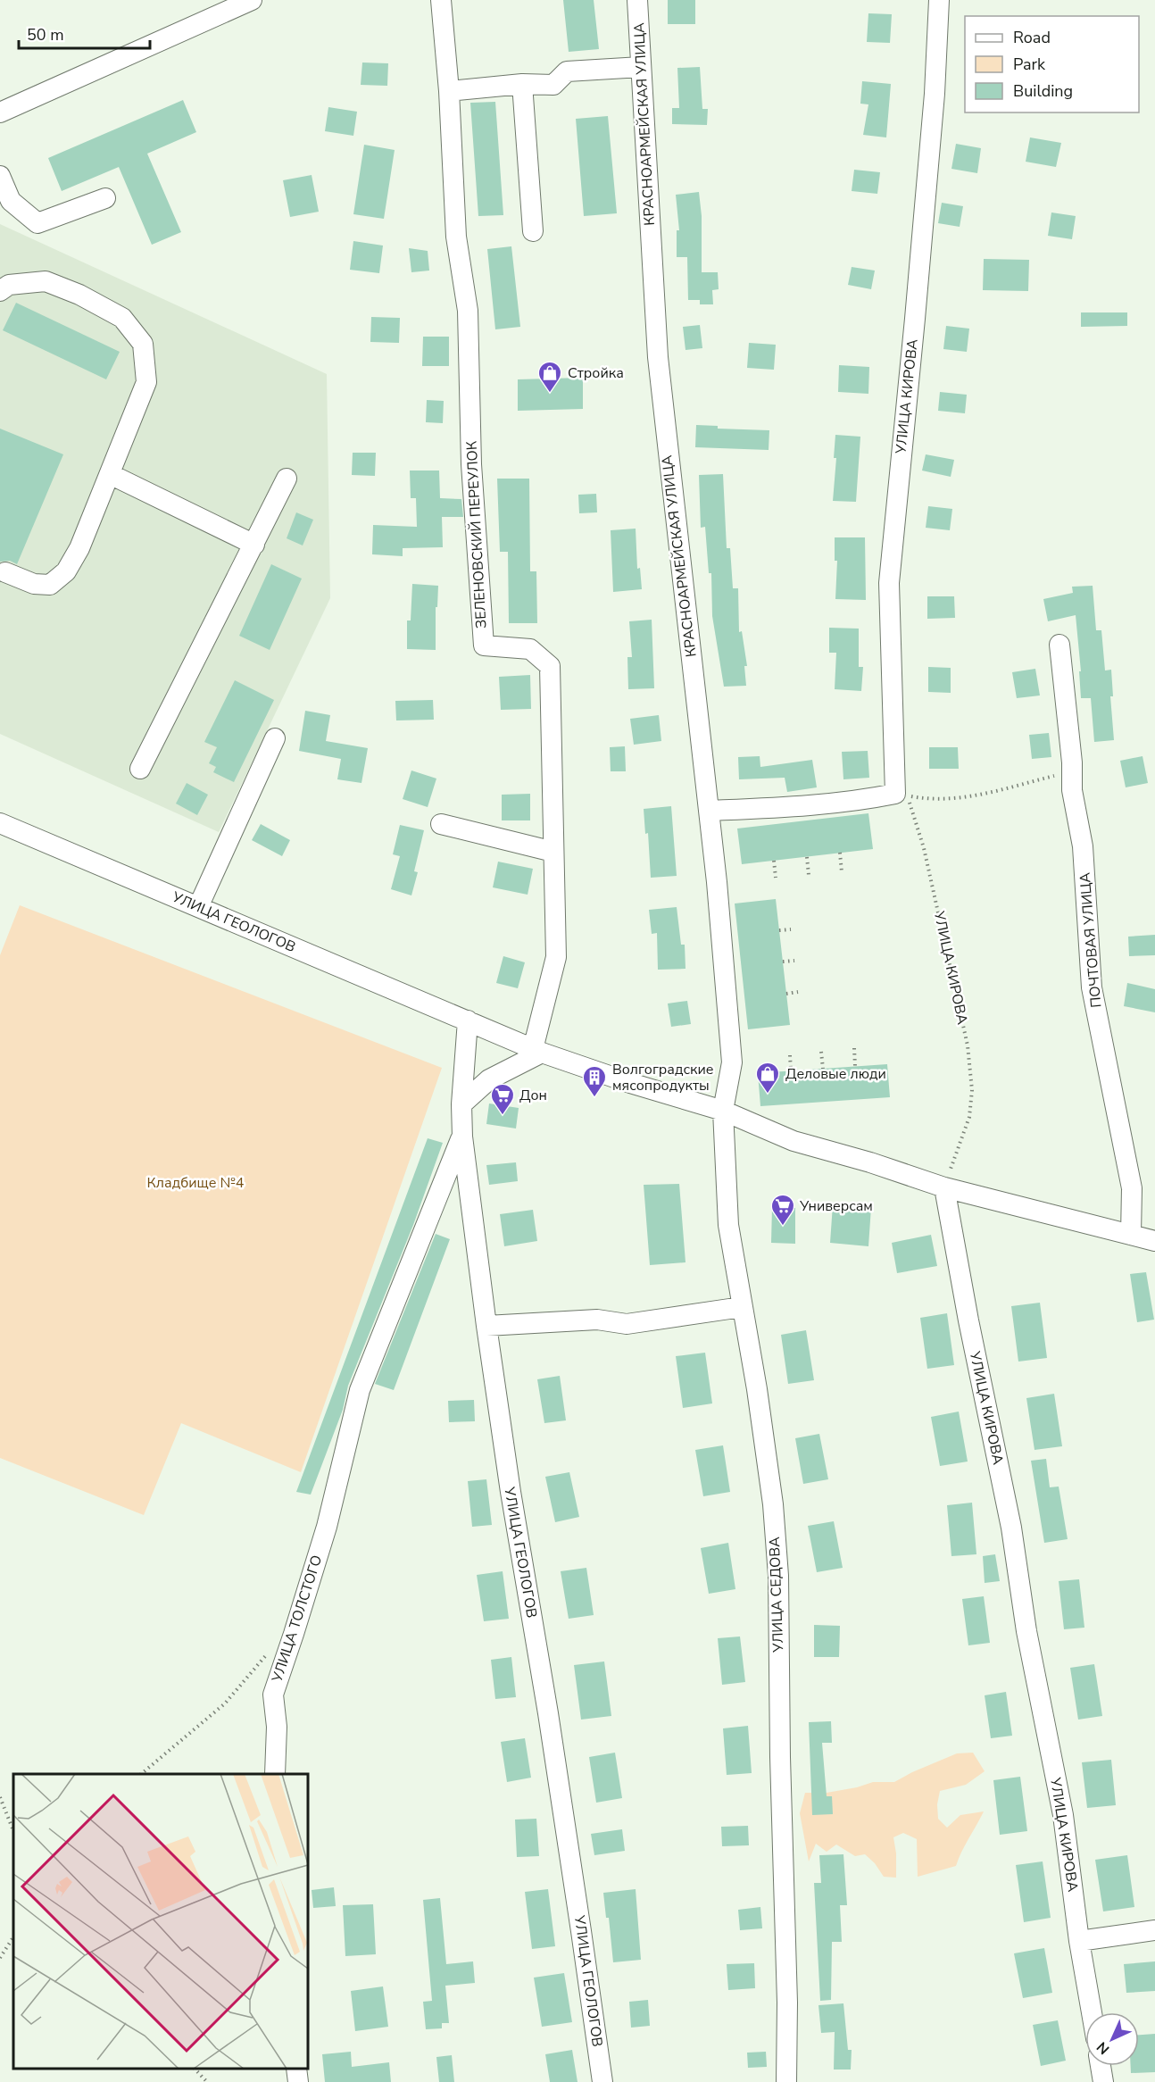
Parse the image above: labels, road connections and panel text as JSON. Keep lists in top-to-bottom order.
{
  "streets": {
    "street": [
      "КРАСНОАРМЕЙСКАЯ УЛИЦА",
      "УЛИЦА КИРОВА",
      "ЗЕЛЕНОВСКИЙ ПЕРЕУЛОК",
      "УЛИЦА ГЕОЛОГОВ",
      "ПОЧТОВАЯ УЛИЦА",
      "УЛИЦА СЕДОВА",
      "УЛИЦА ТОЛСТОГО"
    ]
  },
  "crossings": [
    ["КРАСНОАРМЕЙСКАЯ УЛИЦА", "УЛИЦА КИРОВА"],
    ["КРАСНОАРМЕЙСКАЯ УЛИЦА", "УЛИЦА ГЕОЛОГОВ"],
    ["КРАСНОАРМЕЙСКАЯ УЛИЦА", "УЛИЦА СЕДОВА"],
    ["УЛИЦА КИРОВА", "УЛИЦА ГЕОЛОГОВ"],
    ["УЛИЦА КИРОВА", "ПОЧТОВАЯ УЛИЦА"],
    ["ЗЕЛЕНОВСКИЙ ПЕРЕУЛОК", "УЛИЦА ГЕОЛОГОВ"],
    ["УЛИЦА ГЕОЛОГОВ", "ПОЧТОВАЯ УЛИЦА"],
    ["УЛИЦА ГЕОЛОГОВ", "УЛИЦА СЕДОВА"],
    ["УЛИЦА ГЕОЛОГОВ", "УЛИЦА ТОЛСТОГО"]
  ],
  "parks": ["Кладбище №4"],
  "places": {
    "shop": ["Стройка", "Деловые люди"],
    "building": ["Волгоградские мясопродукты"],
    "supermarket": ["Дон", "Универсам"]
  },
  "legend": ["Road", "Park", "Building"],
  "scale_bar": "50 m",
  "north": "bottom left"
}
